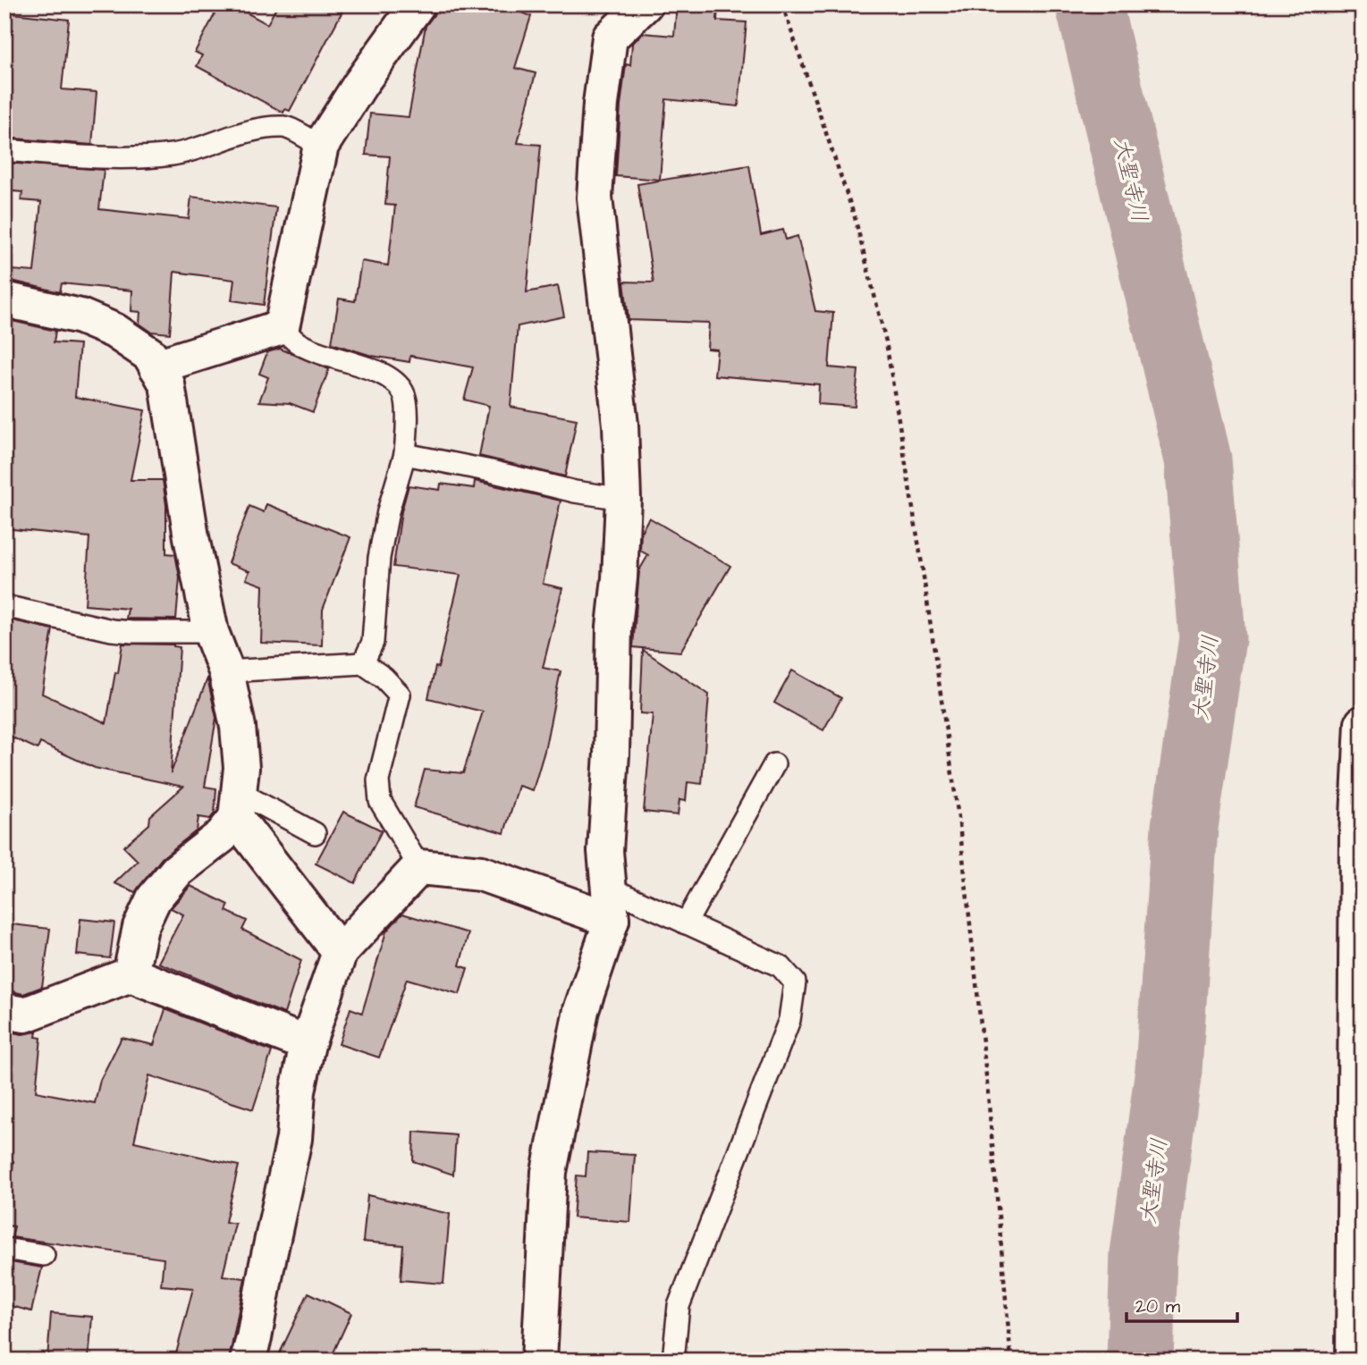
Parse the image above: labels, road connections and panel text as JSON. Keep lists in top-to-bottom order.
{
  "water": ["大聖寺川"],
  "scale_bar": "20 m"
}
